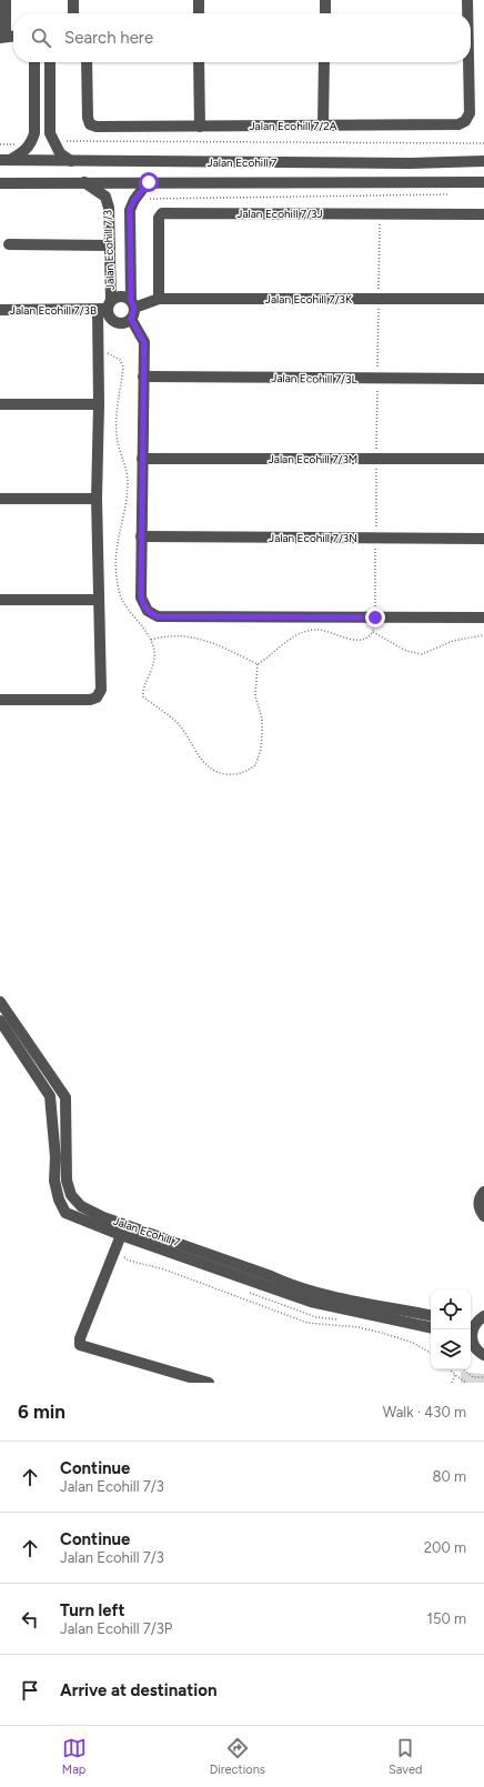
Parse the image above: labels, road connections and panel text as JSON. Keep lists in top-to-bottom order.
{
  "streets": {
    "street": [
      "Jalan Ecohill 7/2A",
      "Jalan Ecohill 7",
      "Jalan Ecohill 7/3J",
      "Jalan Ecohill 7/3",
      "Jalan Ecohill 7/3K",
      "Jalan Ecohill 7/3B",
      "Jalan Ecohill 7/3L",
      "Jalan Ecohill 7/3M",
      "Jalan Ecohill 7/3N"
    ]
  },
  "crossings": [
    ["Jalan Ecohill 7", "Jalan Ecohill 7/3"],
    ["Jalan Ecohill 7/3J", "Jalan Ecohill 7/3K"],
    ["Jalan Ecohill 7/3", "Jalan Ecohill 7/3K"],
    ["Jalan Ecohill 7/3", "Jalan Ecohill 7/3B"],
    ["Jalan Ecohill 7/3K", "Jalan Ecohill 7/3B"]
  ],
  "page": {
    "search": "Search here",
    "heading": ["6 min", "Walk · 430 m"],
    "list": [
      ["Continue", "Jalan Ecohill 7/3", "80 m"],
      ["Continue", "Jalan Ecohill 7/3", "200 m"],
      ["Turn left", "Jalan Ecohill 7/3P", "150 m"],
      "Arrive at destination"
    ],
    "nav": ["Map", "Directions", "Saved"]
  }
}
